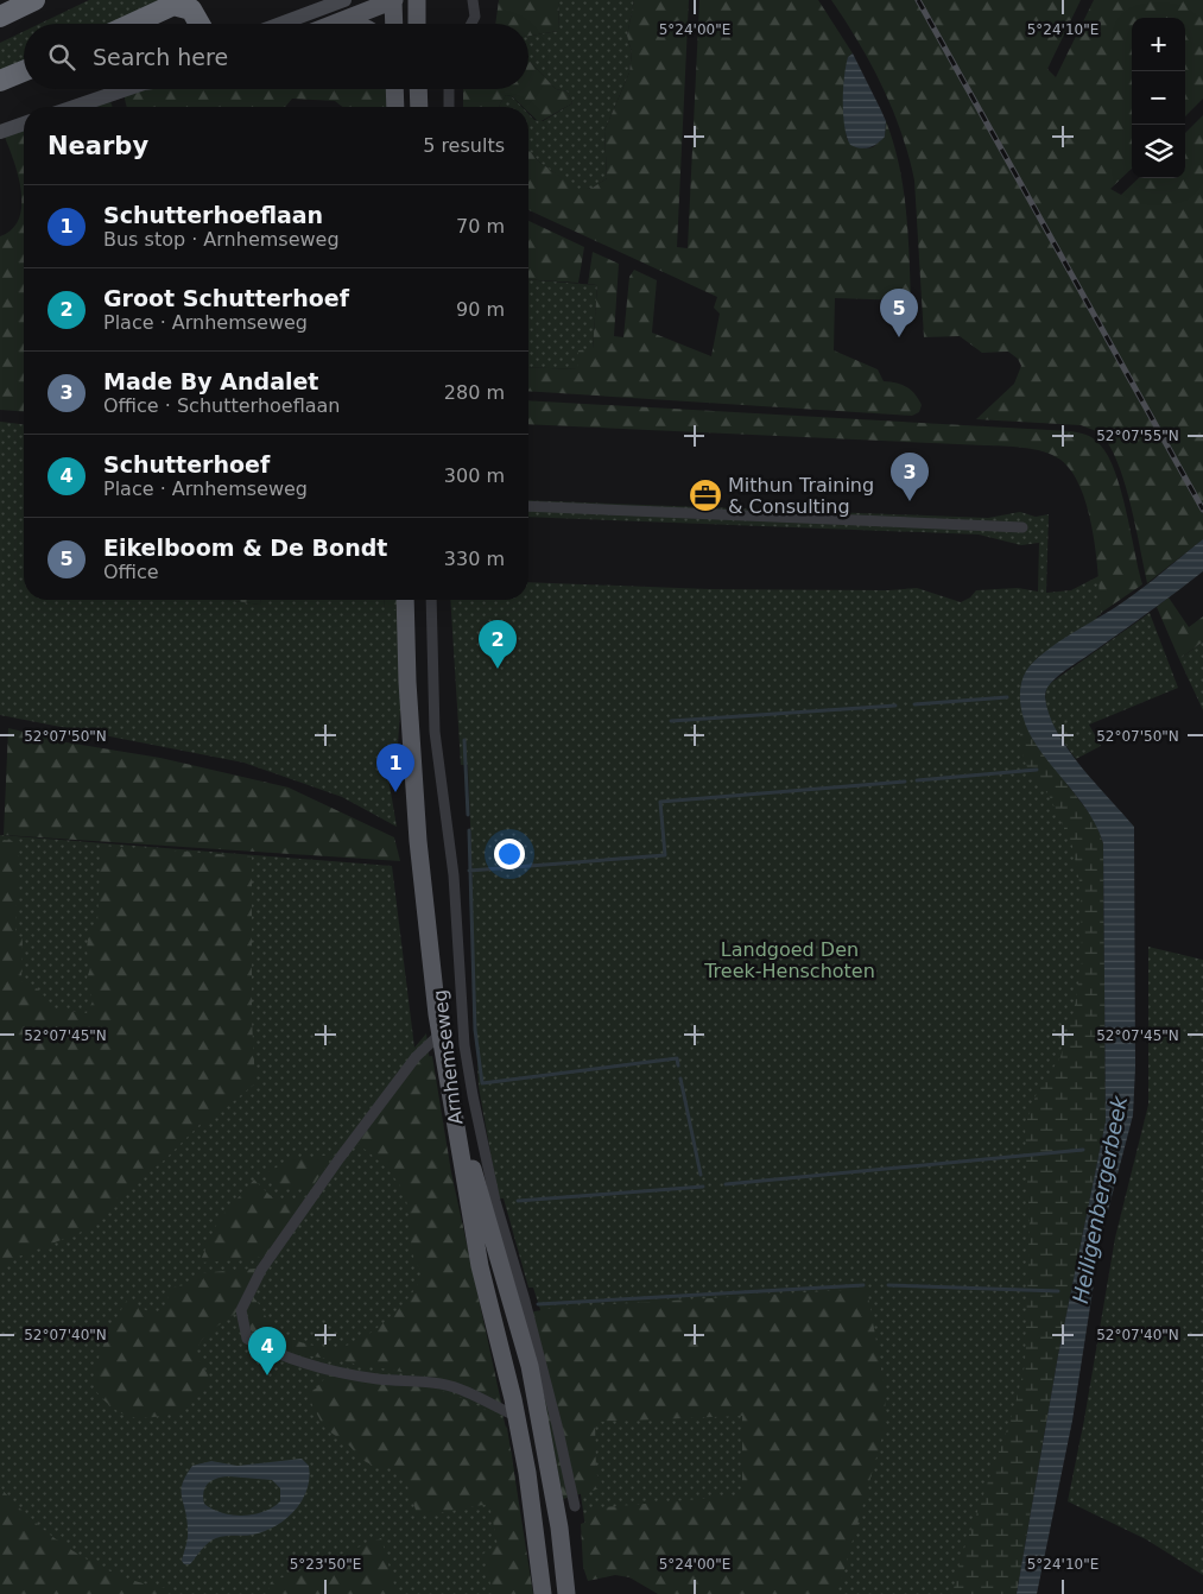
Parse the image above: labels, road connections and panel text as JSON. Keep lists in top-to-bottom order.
{
  "streets": {
    "main road": ["Arnhemseweg"]
  },
  "water": ["Heiligenbergerbeek"],
  "parks": ["Landgoed Den Treek-Henschoten"],
  "places": {
    "office": ["Mithun Training & Consulting"]
  },
  "page": {
    "map_buttons": ["+", "−"],
    "search": "Search here",
    "heading": ["Nearby", "5 results"],
    "list": [
      {
        "mark": "1",
        "name": "Schutterhoeflaan",
        "note": "Bus stop · Arnhemseweg",
        "value": "70 m"
      },
      {
        "mark": "2",
        "name": "Groot Schutterhoef",
        "note": "Place · Arnhemseweg",
        "value": "90 m"
      },
      {
        "mark": "3",
        "name": "Made By Andalet",
        "note": "Office · Schutterhoeflaan",
        "value": "280 m"
      },
      {
        "mark": "4",
        "name": "Schutterhoef",
        "note": "Place · Arnhemseweg",
        "value": "300 m"
      },
      {
        "mark": "5",
        "name": "Eikelboom & De Bondt",
        "note": "Office",
        "value": "330 m"
      }
    ],
    "pins": [
      "5",
      "3",
      "2",
      "1",
      "4"
    ]
  },
  "coordinates": [
    "5°24'00\"E",
    "5°24'10\"E",
    "52°07'55\"N",
    "52°07'50\"N",
    "52°07'45\"N",
    "52°07'40\"N",
    "5°23'50\"E"
  ]
}
